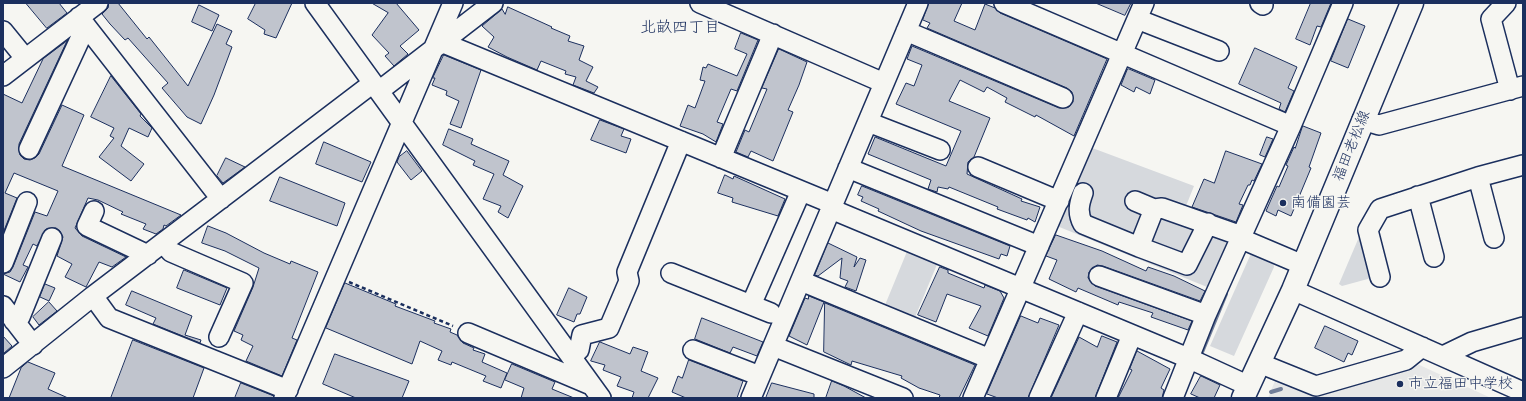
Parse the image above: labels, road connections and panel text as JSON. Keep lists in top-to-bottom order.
{
  "streets": {
    "main road": ["福田老松線"]
  },
  "districts": ["北畝四丁目"],
  "places": ["南備園芸", "市立福田中学校"]
}
